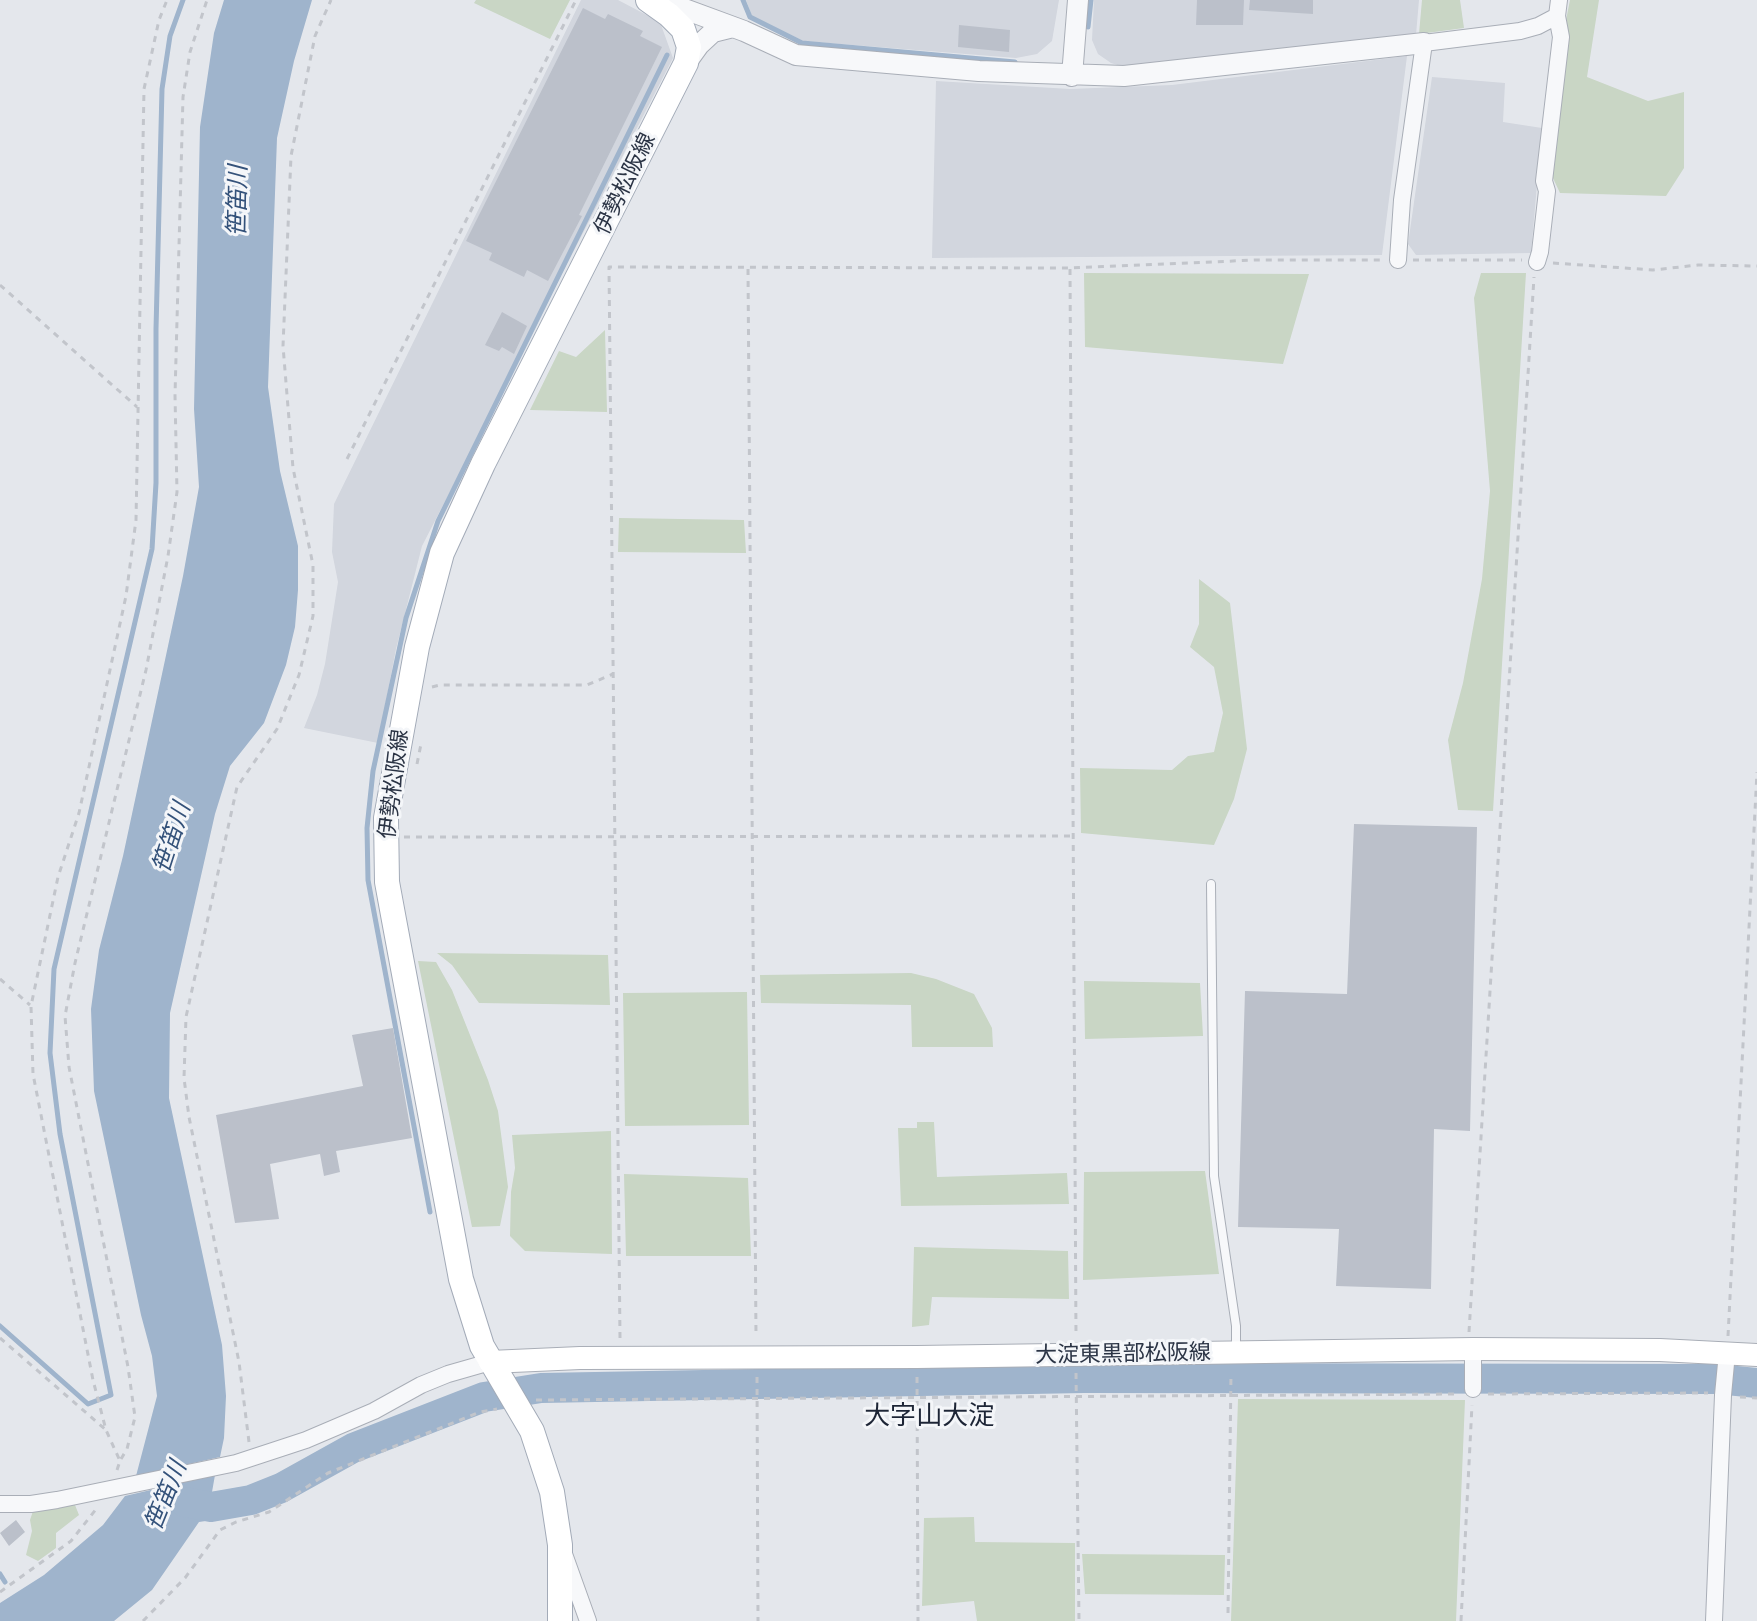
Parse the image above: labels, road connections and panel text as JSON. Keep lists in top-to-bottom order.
{
  "streets": {
    "main road": ["伊勢松阪線", "大淀東黒部松阪線"]
  },
  "crossings": [
    ["伊勢松阪線", "大淀東黒部松阪線"]
  ],
  "districts": ["大字山大淀"],
  "water": ["笹笛川"]
}
